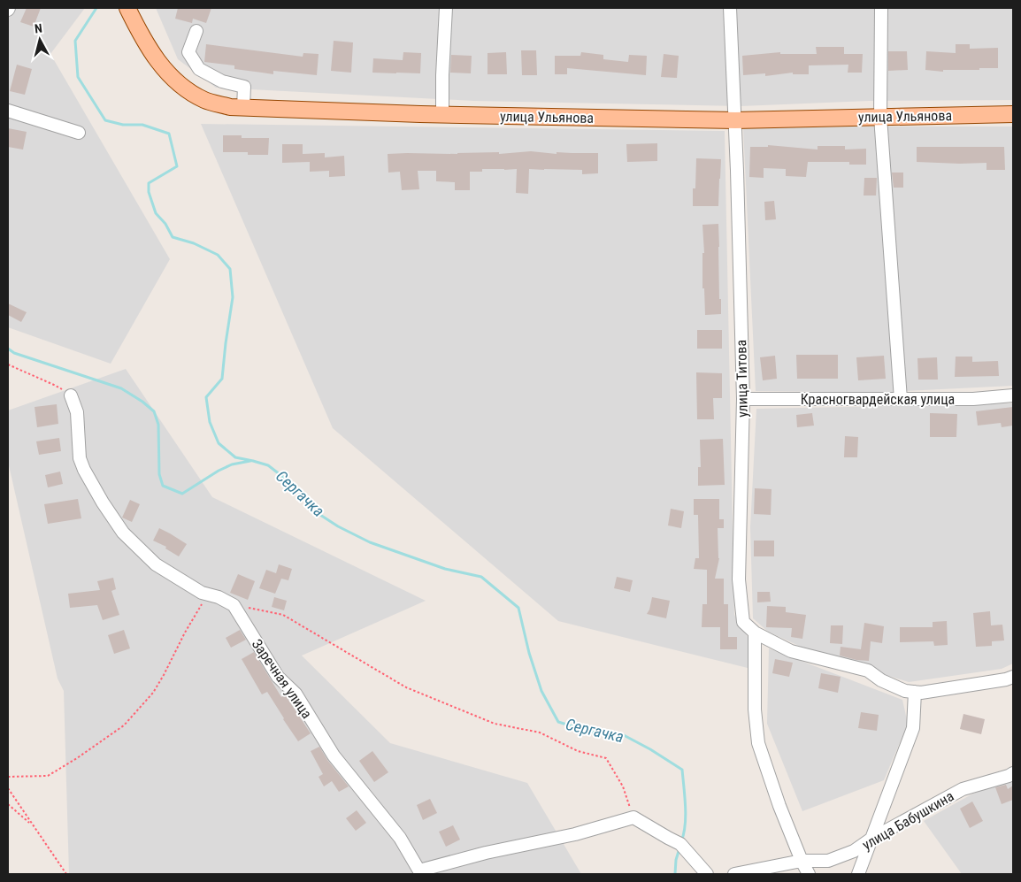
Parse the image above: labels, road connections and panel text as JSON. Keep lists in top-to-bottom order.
{
  "streets": {
    "main road": ["улица Ульянова"],
    "street": [
      "улица Титова",
      "Красногвардейская улица",
      "Заречная улица",
      "улица Бабушкина"
    ]
  },
  "crossings": [
    ["улица Ульянова", "улица Титова"],
    ["улица Титова", "Красногвардейская улица"]
  ],
  "water": ["Сергачка"],
  "north": "top"
}
